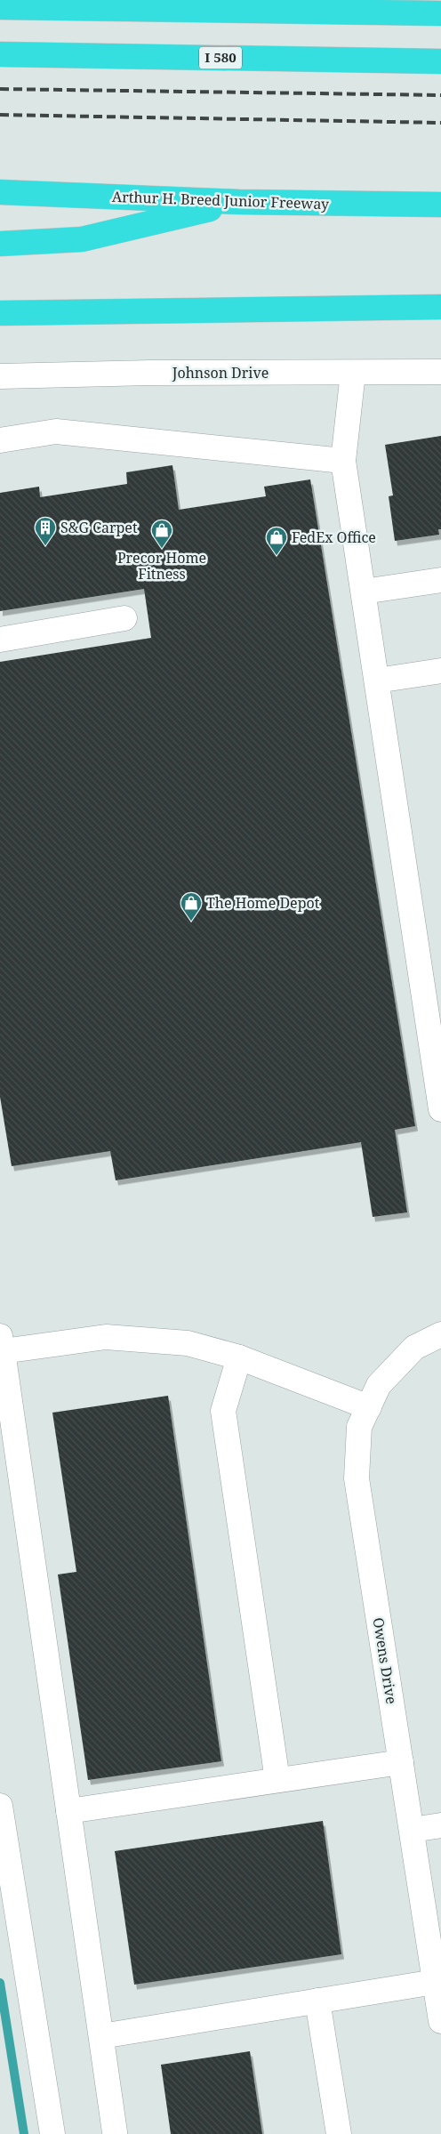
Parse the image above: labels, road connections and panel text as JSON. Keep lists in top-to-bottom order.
{
  "streets": {
    "highway": ["I 580", "Arthur H. Breed Junior Freeway"],
    "street": ["Johnson Drive", "Owens Drive"]
  },
  "places": {
    "building": ["S&G Carpet"],
    "shop": ["Precor Home Fitness", "FedEx Office", "The Home Depot"]
  }
}
